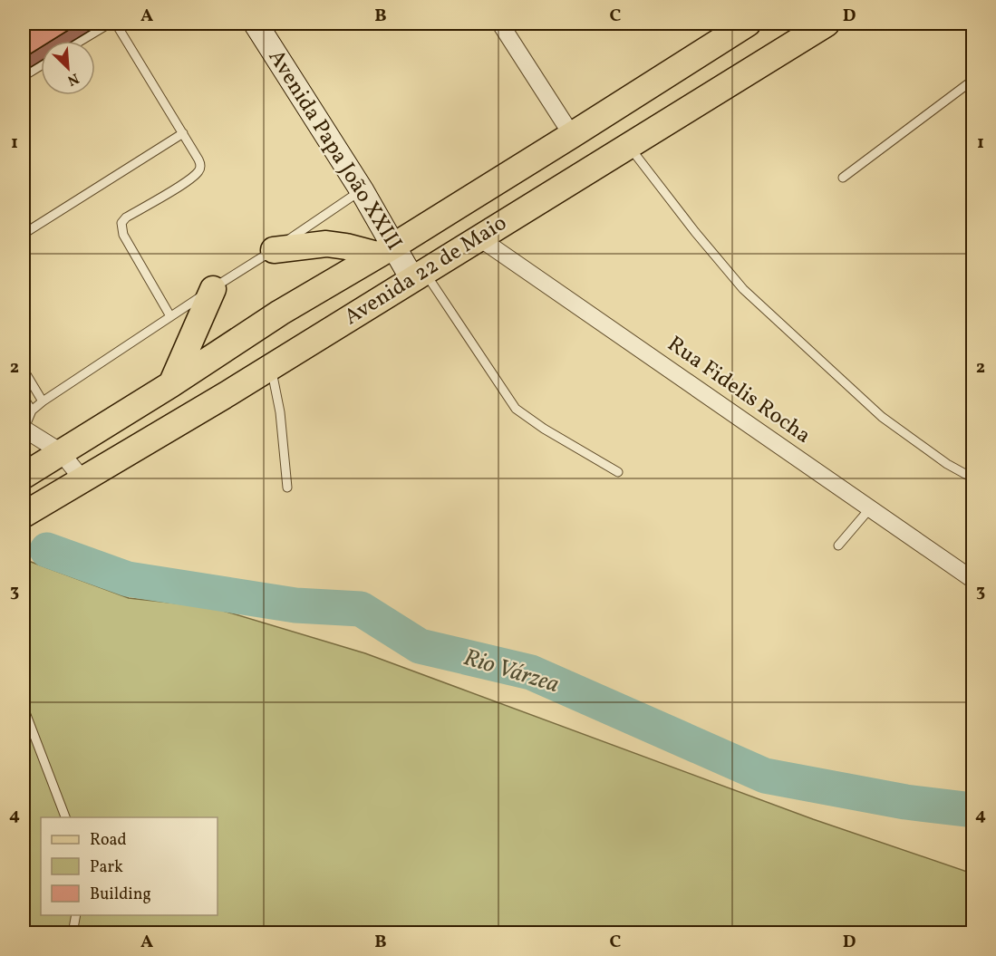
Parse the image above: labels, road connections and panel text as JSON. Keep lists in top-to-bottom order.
{
  "streets": {
    "main road": ["Avenida 22 de Maio"],
    "street": ["Avenida Papa João XXIII", "Rua Fidelis Rocha"]
  },
  "crossings": [
    ["Avenida Papa João XXIII", "Avenida 22 de Maio"],
    ["Avenida 22 de Maio", "Rua Fidelis Rocha"]
  ],
  "water": ["Rio Várzea"],
  "legend": ["Road", "Park", "Building"],
  "north": "bottom right",
  "grid": {
    "columns": [
      "A",
      "B",
      "C",
      "D"
    ],
    "rows": [
      "1",
      "2",
      "3",
      "4"
    ]
  }
}
